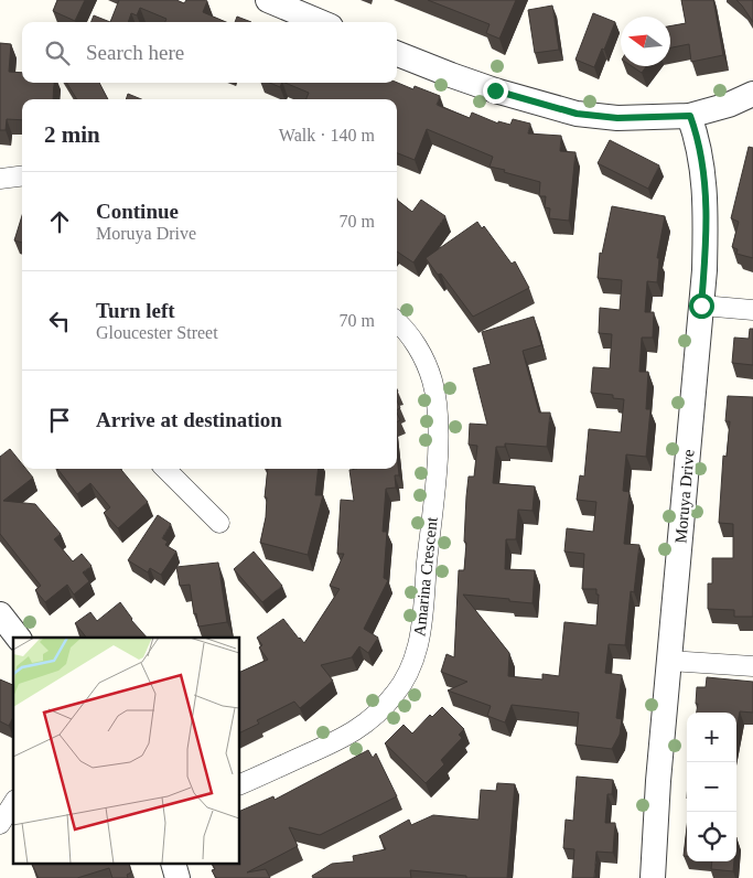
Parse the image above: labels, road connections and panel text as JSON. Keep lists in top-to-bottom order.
{
  "streets": {
    "street": ["Moruya Drive", "Amarina Crescent"]
  },
  "north": "left",
  "page": {
    "search": "Search here",
    "heading": ["2 min", "Walk · 140 m"],
    "list": [
      ["Continue", "Moruya Drive", "70 m"],
      ["Turn left", "Gloucester Street", "70 m"],
      "Arrive at destination"
    ],
    "map_buttons": ["+", "−"]
  }
}
